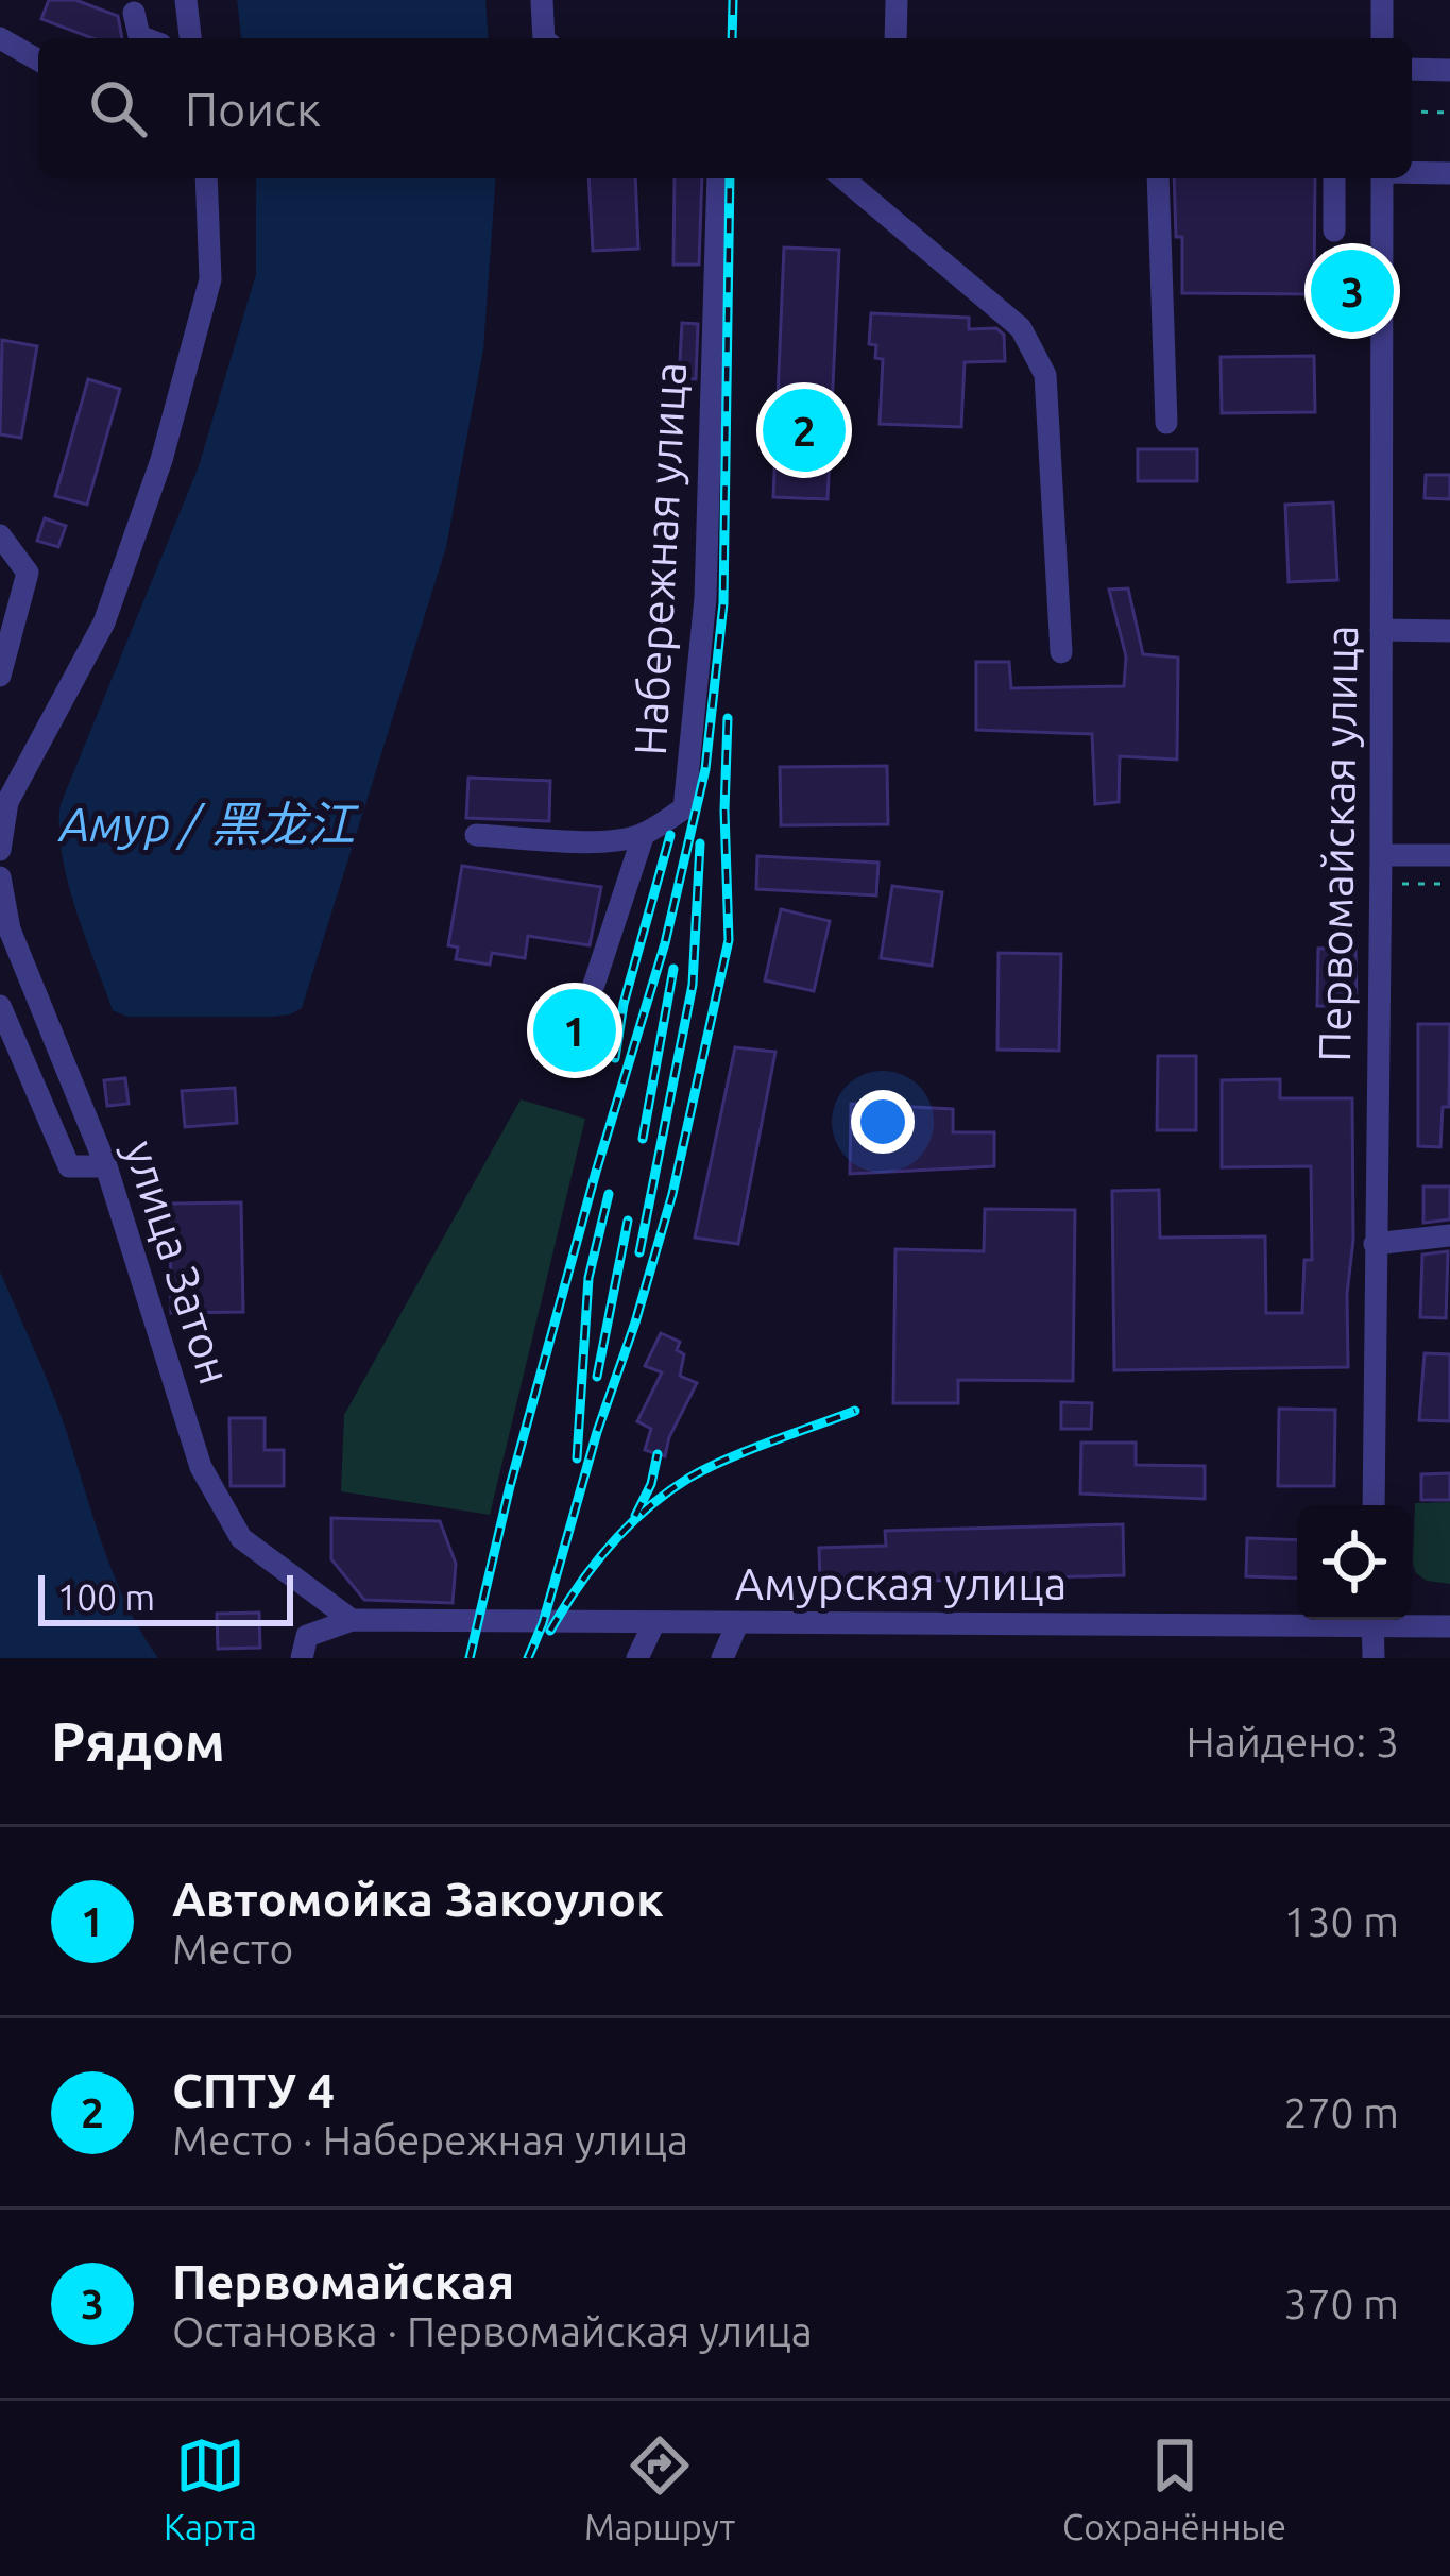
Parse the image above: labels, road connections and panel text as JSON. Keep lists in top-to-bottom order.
{
  "streets": {
    "street": [
      "Набережная улица",
      "Первомайская улица",
      "улица Затон",
      "Амурская улица"
    ]
  },
  "crossings": [
    ["улица Затон", "Амурская улица"]
  ],
  "water": ["Амур / 黑龙江"],
  "scale_bar": "100 m",
  "page": {
    "search": "Поиск",
    "pins": ["3", "2", "1"],
    "scale": "100 m",
    "heading": ["Рядом", "Найдено: 3"],
    "list": [
      {
        "mark": "1",
        "name": "Автомойка Закоулок",
        "note": "Место",
        "value": "130 m"
      },
      {
        "mark": "2",
        "name": "СПТУ 4",
        "note": "Место · Набережная улица",
        "value": "270 m"
      },
      {
        "mark": "3",
        "name": "Первомайская",
        "note": "Остановка · Первомайская улица",
        "value": "370 m"
      }
    ],
    "nav": ["Карта", "Маршрут", "Сохранённые"]
  }
}
